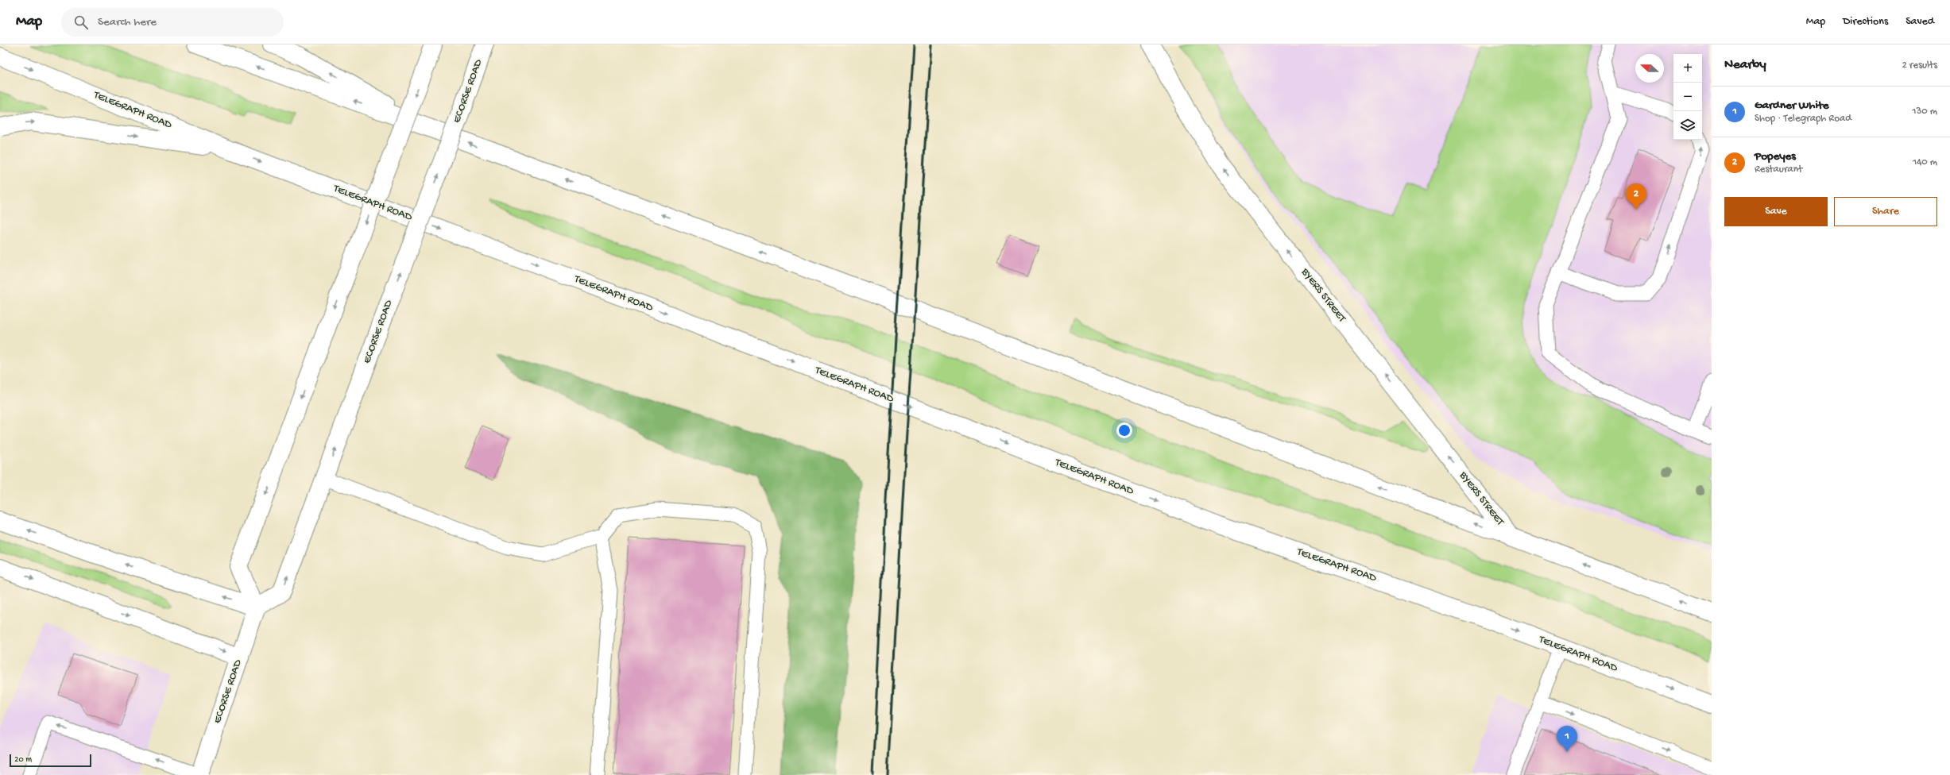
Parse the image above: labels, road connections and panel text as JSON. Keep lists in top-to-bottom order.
{
  "streets": {
    "main road": ["ECORSE ROAD", "TELEGRAPH ROAD", "BYERS STREET"]
  },
  "one_way": ["BYERS STREET"],
  "scale_bar": "20 m",
  "north": "left",
  "page": {
    "header": "Map",
    "search": "Search here",
    "nav": ["Map", "Directions", "Saved"],
    "heading": ["Nearby", "2 results"],
    "map_buttons": ["+", "−"],
    "list": [
      {
        "mark": "1",
        "name": "Gardner White",
        "note": "Shop · Telegraph Road",
        "value": "130 m"
      },
      {
        "mark": "2",
        "name": "Popeyes",
        "note": "Restaurant",
        "value": "140 m"
      }
    ],
    "pins": ["2", "1"],
    "buttons": ["Save", "Share"],
    "scale": "20 m"
  }
}
